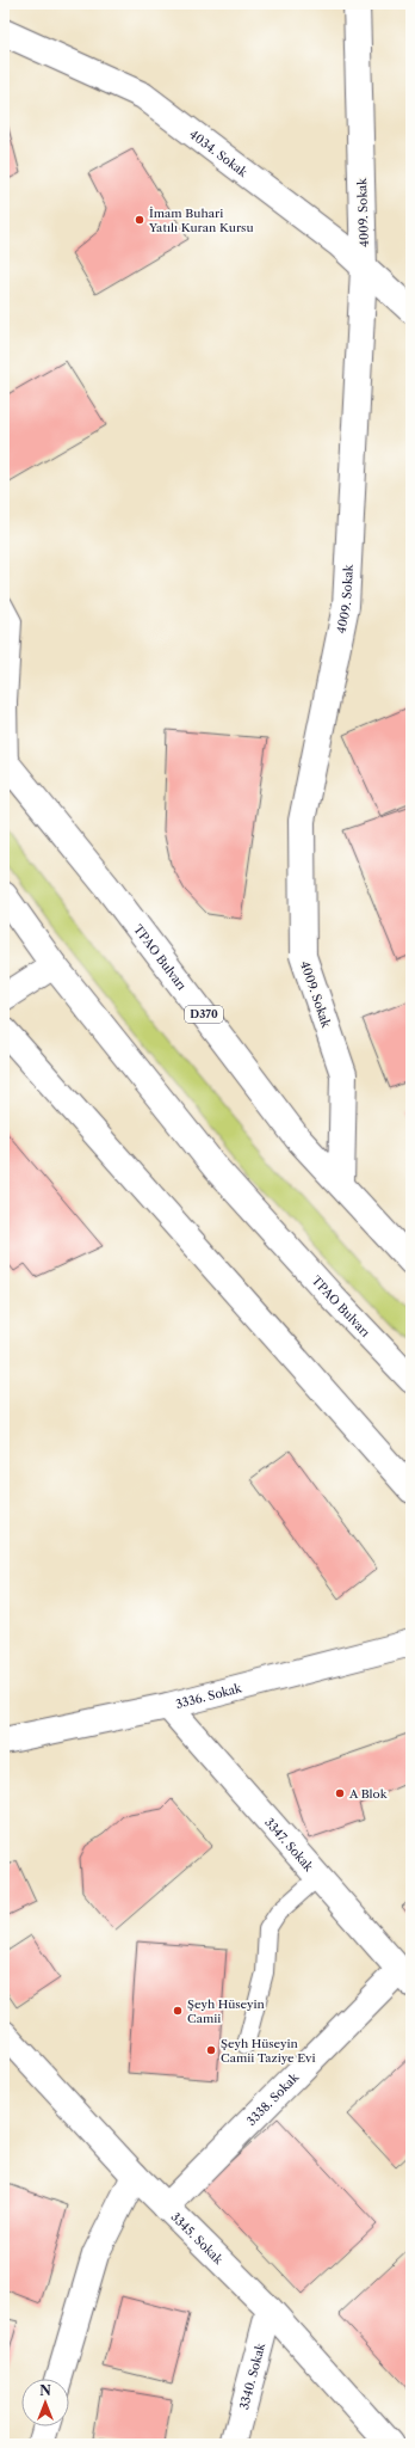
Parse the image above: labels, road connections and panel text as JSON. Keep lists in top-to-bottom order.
{
  "streets": {
    "main road": [
      "4034. Sokak",
      "4009. Sokak",
      "TPAO Bulvarı",
      "D370",
      "3336. Sokak",
      "3347. Sokak",
      "3338. Sokak",
      "3345. Sokak",
      "3340. Sokak"
    ]
  },
  "crossings": [
    ["4034. Sokak", "4009. Sokak"],
    ["4009. Sokak", "TPAO Bulvarı"],
    ["3336. Sokak", "3347. Sokak"],
    ["3347. Sokak", "3338. Sokak"],
    ["3338. Sokak", "3345. Sokak"],
    ["3345. Sokak", "3340. Sokak"]
  ],
  "places": [
    "İmam Buhari Yatılı Kuran Kursu",
    "A Blok",
    "Şeyh Hüseyin Camii",
    "Şeyh Hüseyin Camii Taziye Evi"
  ],
  "north": "top"
}
